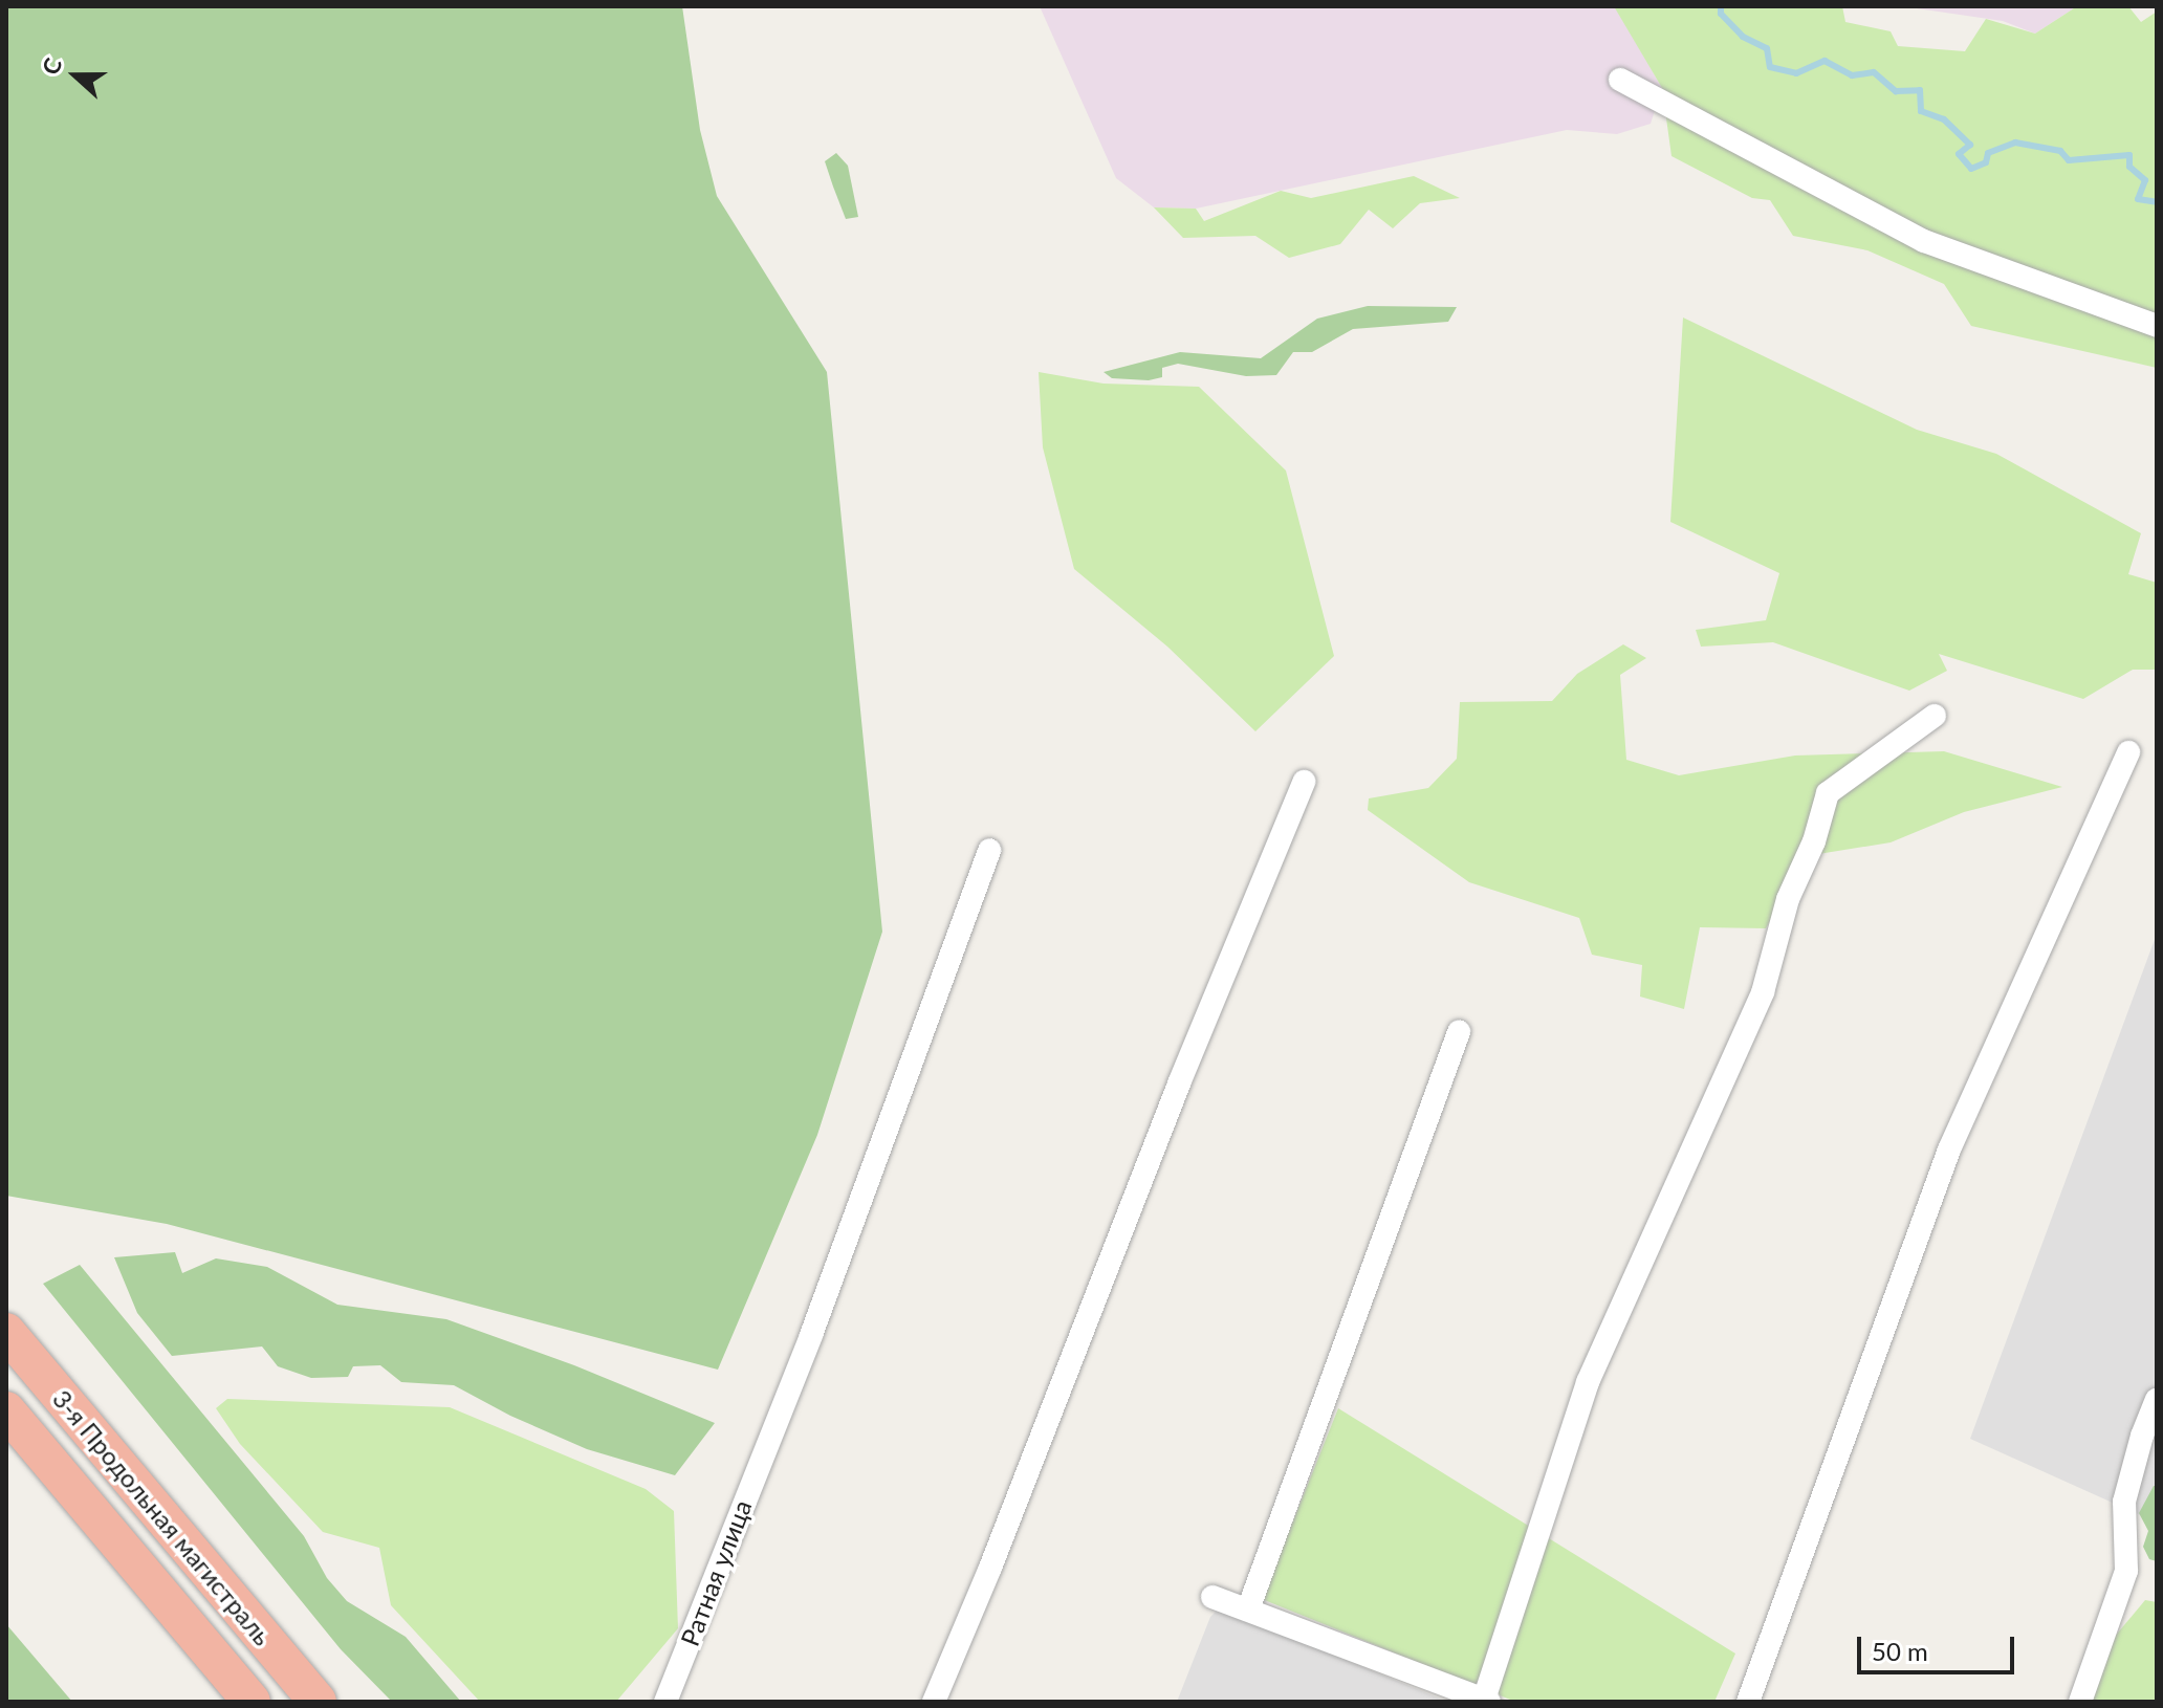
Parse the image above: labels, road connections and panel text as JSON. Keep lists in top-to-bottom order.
{
  "streets": {
    "highway": ["3-я Продольная магистраль"],
    "street": ["Ратная улица"]
  },
  "scale_bar": "50 m",
  "north": "left"
}
